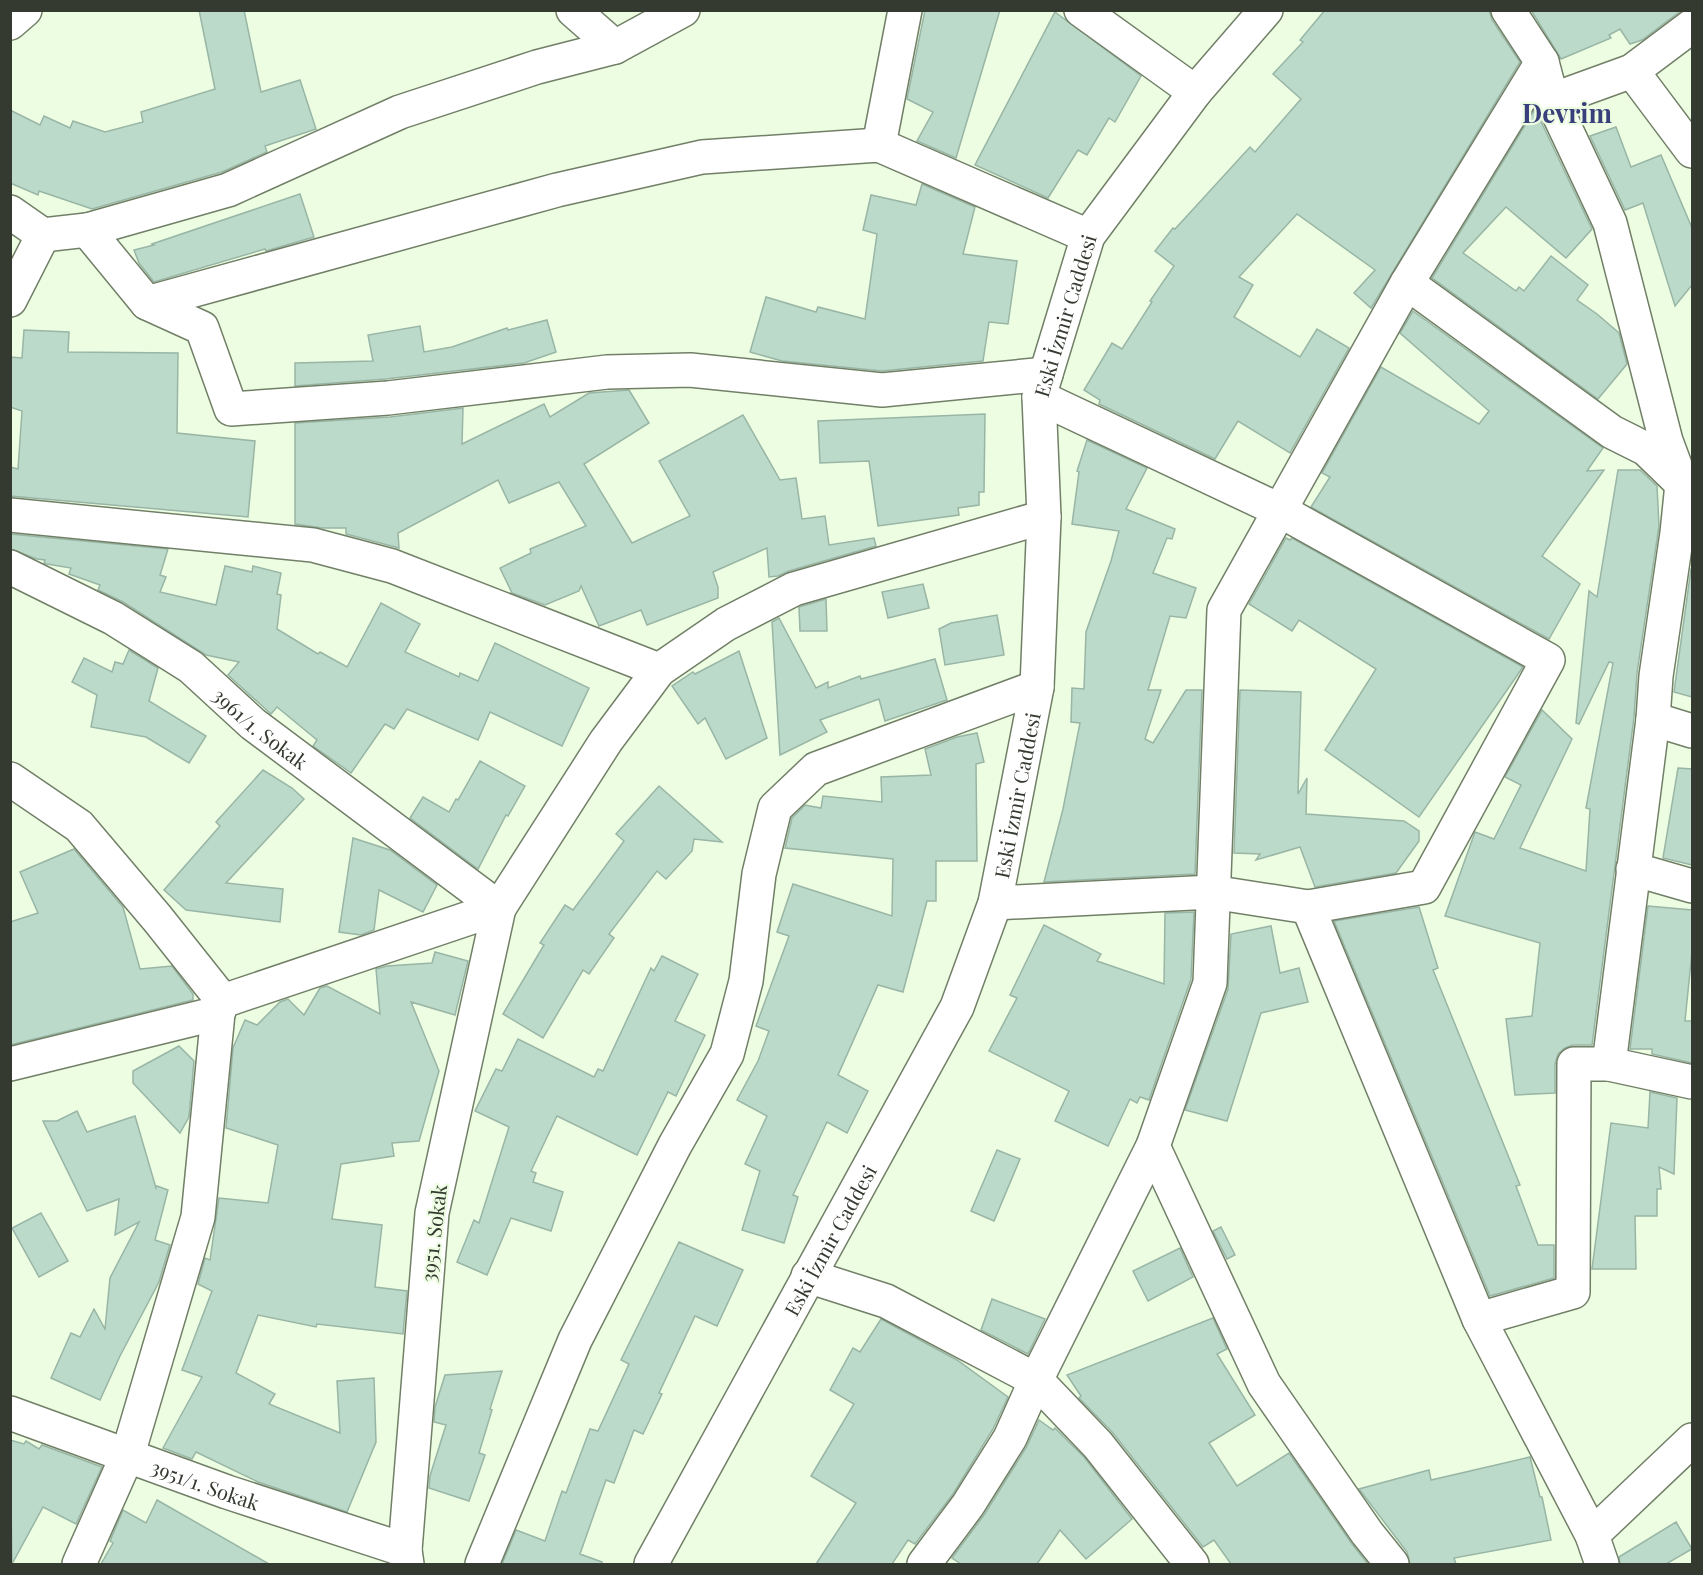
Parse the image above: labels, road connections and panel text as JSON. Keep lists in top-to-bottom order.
{
  "streets": {
    "street": [
      "Eski İzmir Caddesi",
      "3961/1. Sokak",
      "3951. Sokak",
      "3951/1. Sokak"
    ]
  },
  "crossings": [
    ["3961/1. Sokak", "3951. Sokak"],
    ["3951. Sokak", "3951/1. Sokak"]
  ],
  "districts": ["Devrim"]
}
